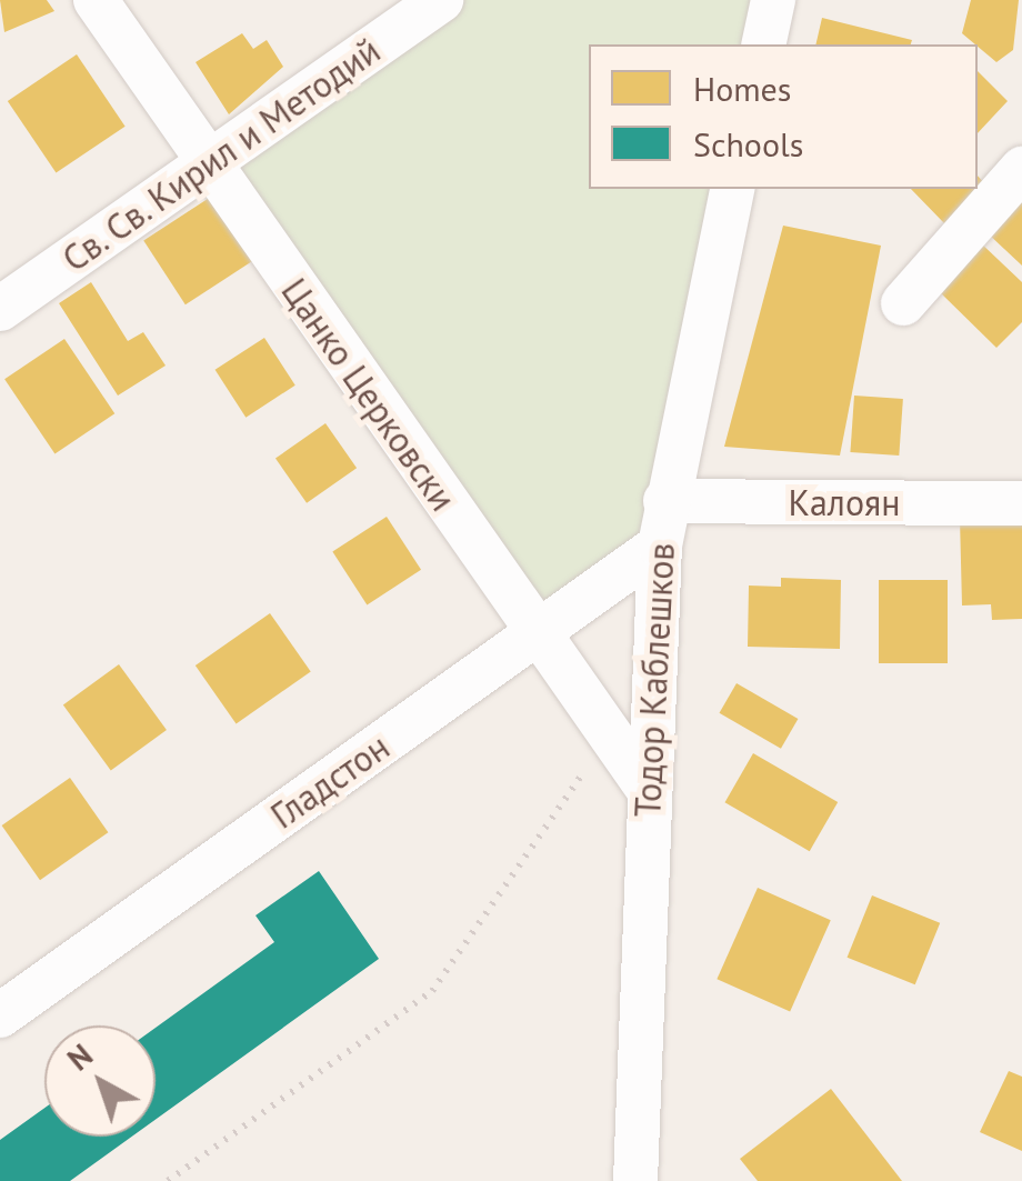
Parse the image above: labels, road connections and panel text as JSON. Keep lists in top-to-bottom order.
{
  "streets": {
    "street": [
      "Св. Св. Кирил и Методий",
      "Цанко Церковски",
      "Калоян",
      "Тодор Каблешков",
      "Гладстон"
    ]
  },
  "crossings": [
    ["Св. Св. Кирил и Методий", "Цанко Церковски"],
    ["Цанко Церковски", "Тодор Каблешков"],
    ["Цанко Церковски", "Гладстон"],
    ["Калоян", "Тодор Каблешков"],
    ["Тодор Каблешков", "Гладстон"]
  ],
  "legend": ["Homes", "Schools"],
  "north": "top left"
}
